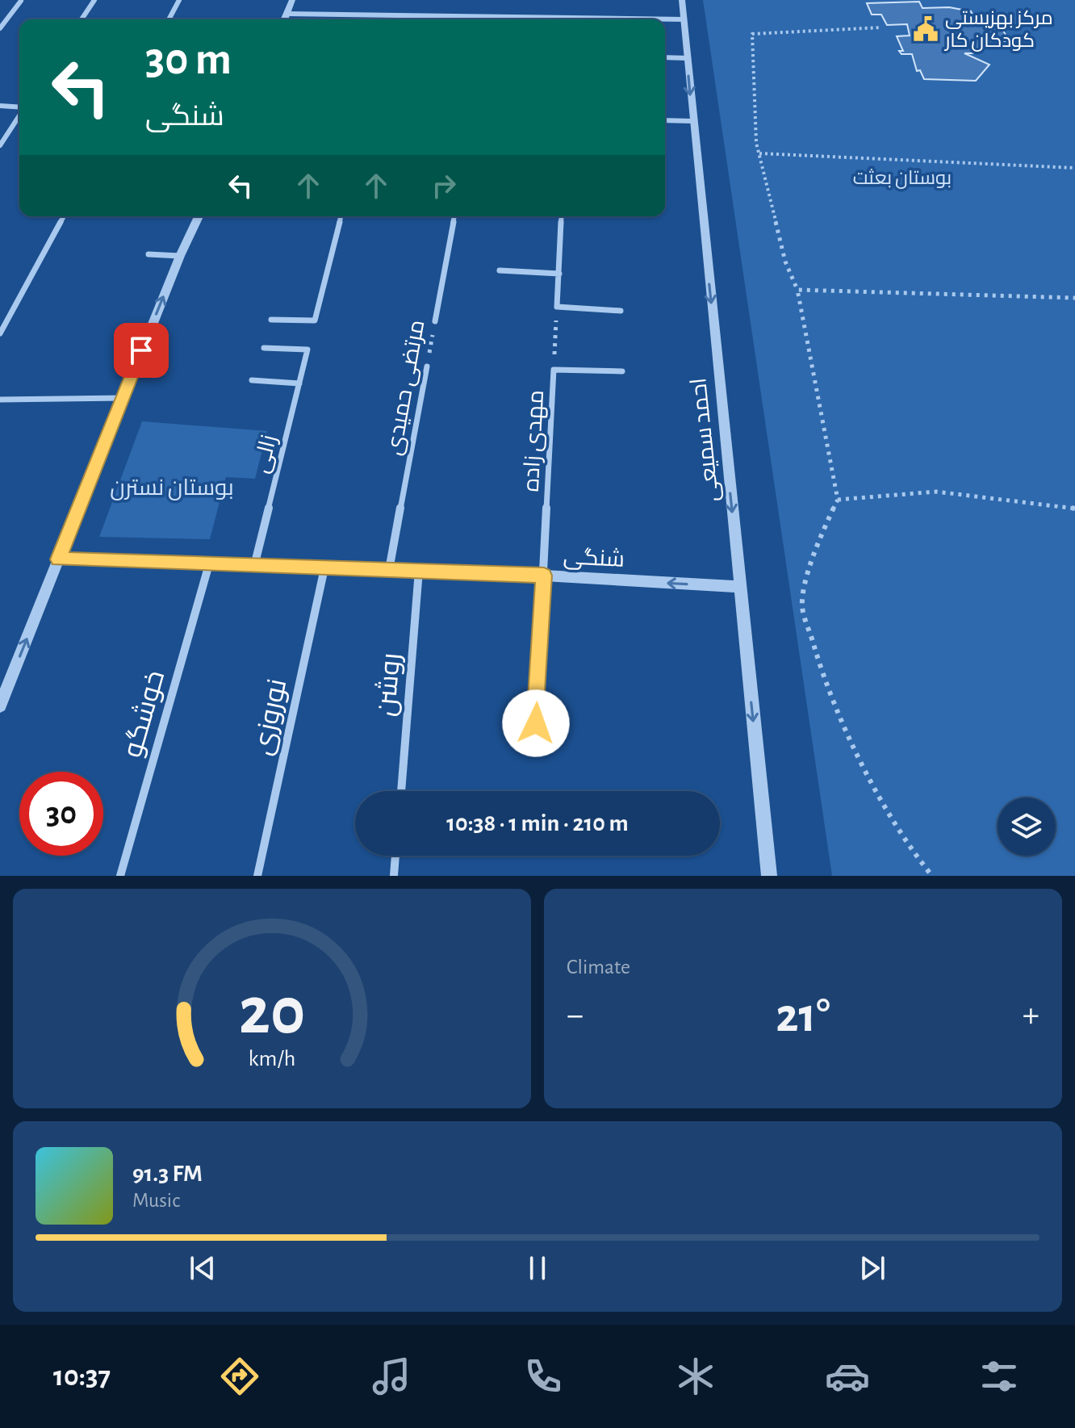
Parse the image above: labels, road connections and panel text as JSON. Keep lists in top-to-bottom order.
{
  "streets": {
    "street": [
      "مرتضی حمیدی",
      "احمد سمیعی",
      "مهدی زاده",
      "زالی",
      "شنگی",
      "روشن",
      "خوشگو",
      "نوروزی"
    ]
  },
  "crossings": [
    ["مرتضی حمیدی", "شنگی"],
    ["احمد سمیعی", "شنگی"],
    ["مهدی زاده", "شنگی"],
    ["زالی", "شنگی"],
    ["شنگی", "روشن"],
    ["شنگی", "خوشگو"],
    ["شنگی", "نوروزی"]
  ],
  "one_way": ["احمد سمیعی"],
  "parks": ["بوستان بعثت", "بوستان نسترن"],
  "places": {
    "public building": ["مرکز بهزیستی کودکان کار"]
  },
  "page": {
    "turn": ["30 m", "شنگی"],
    "limit": "30",
    "trip": "10:38 · 1 min · 210 m",
    "tile": "Climate",
    "heat": ["−", "21°", "+"],
    "song": ["91.3 FM", "Music"],
    "tabs": "10:37",
    "gauge": ["20", "km/h"]
  }
}
